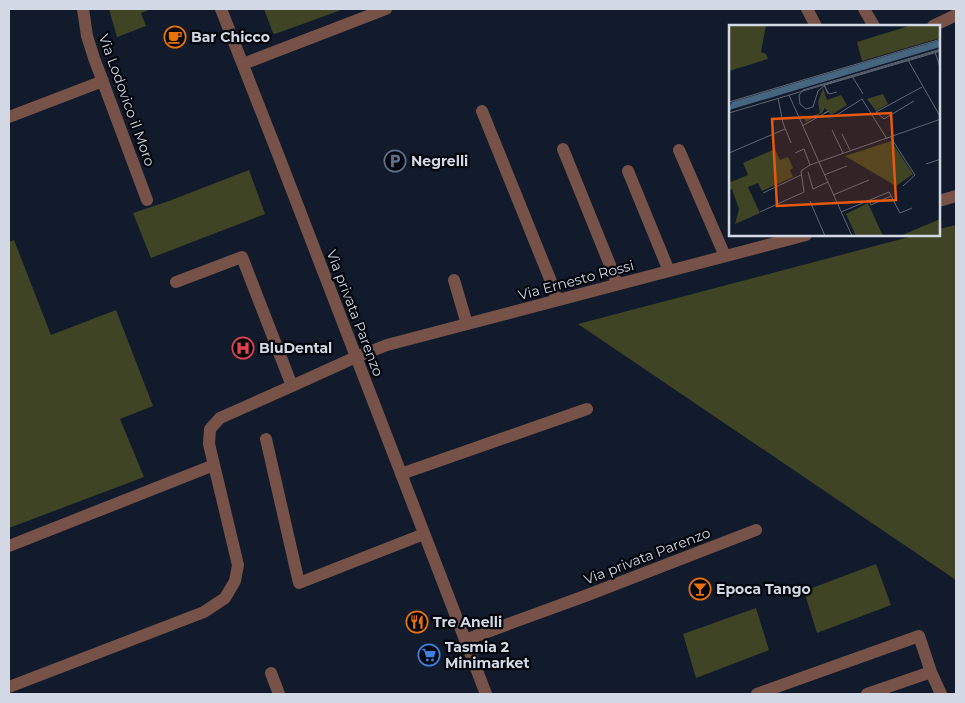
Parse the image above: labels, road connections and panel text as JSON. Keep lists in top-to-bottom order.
{
  "streets": {
    "street": ["Via Lodovico il Moro", "Via Ernesto Rossi", "Via privata Parenzo"]
  },
  "crossings": [
    ["Via Ernesto Rossi", "Via privata Parenzo"]
  ],
  "places": {
    "cafe": ["Bar Chicco"],
    "parking": ["Negrelli"],
    "hospital": ["BluDental"],
    "bar": ["Epoca Tango"],
    "restaurant": ["Tre Anelli"],
    "supermarket": ["Tasmia 2 Minimarket"]
  }
}
